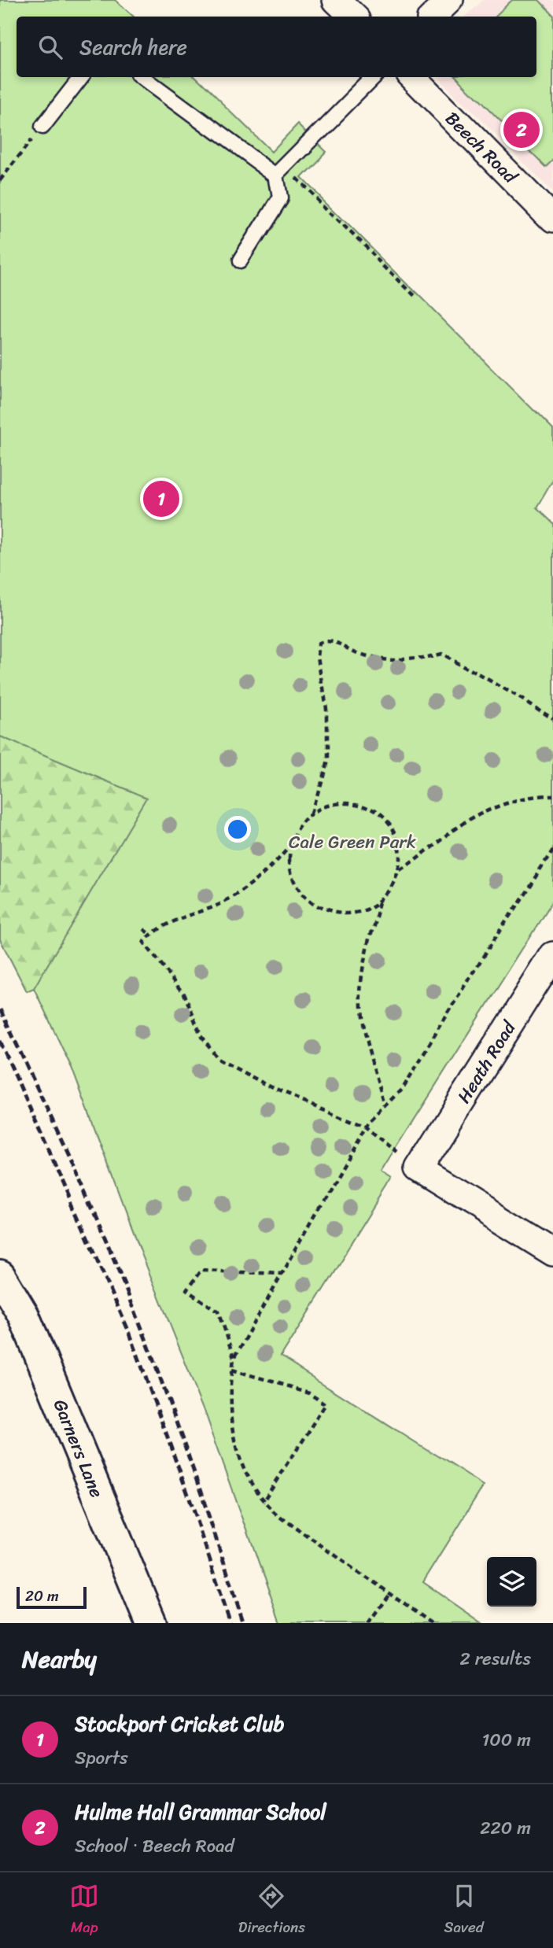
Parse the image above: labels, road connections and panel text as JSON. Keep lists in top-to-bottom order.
{
  "streets": {
    "street": ["Beech Road", "Heath Road", "Garners Lane"]
  },
  "parks": ["Cale Green Park"],
  "scale_bar": "20 m",
  "page": {
    "search": "Search here",
    "pins": ["2", "1"],
    "scale": "20 m",
    "heading": ["Nearby", "2 results"],
    "list": [
      {
        "mark": "1",
        "name": "Stockport Cricket Club",
        "note": "Sports",
        "value": "100 m"
      },
      {
        "mark": "2",
        "name": "Hulme Hall Grammar School",
        "note": "School · Beech Road",
        "value": "220 m"
      }
    ],
    "nav": ["Map", "Directions", "Saved"]
  }
}
